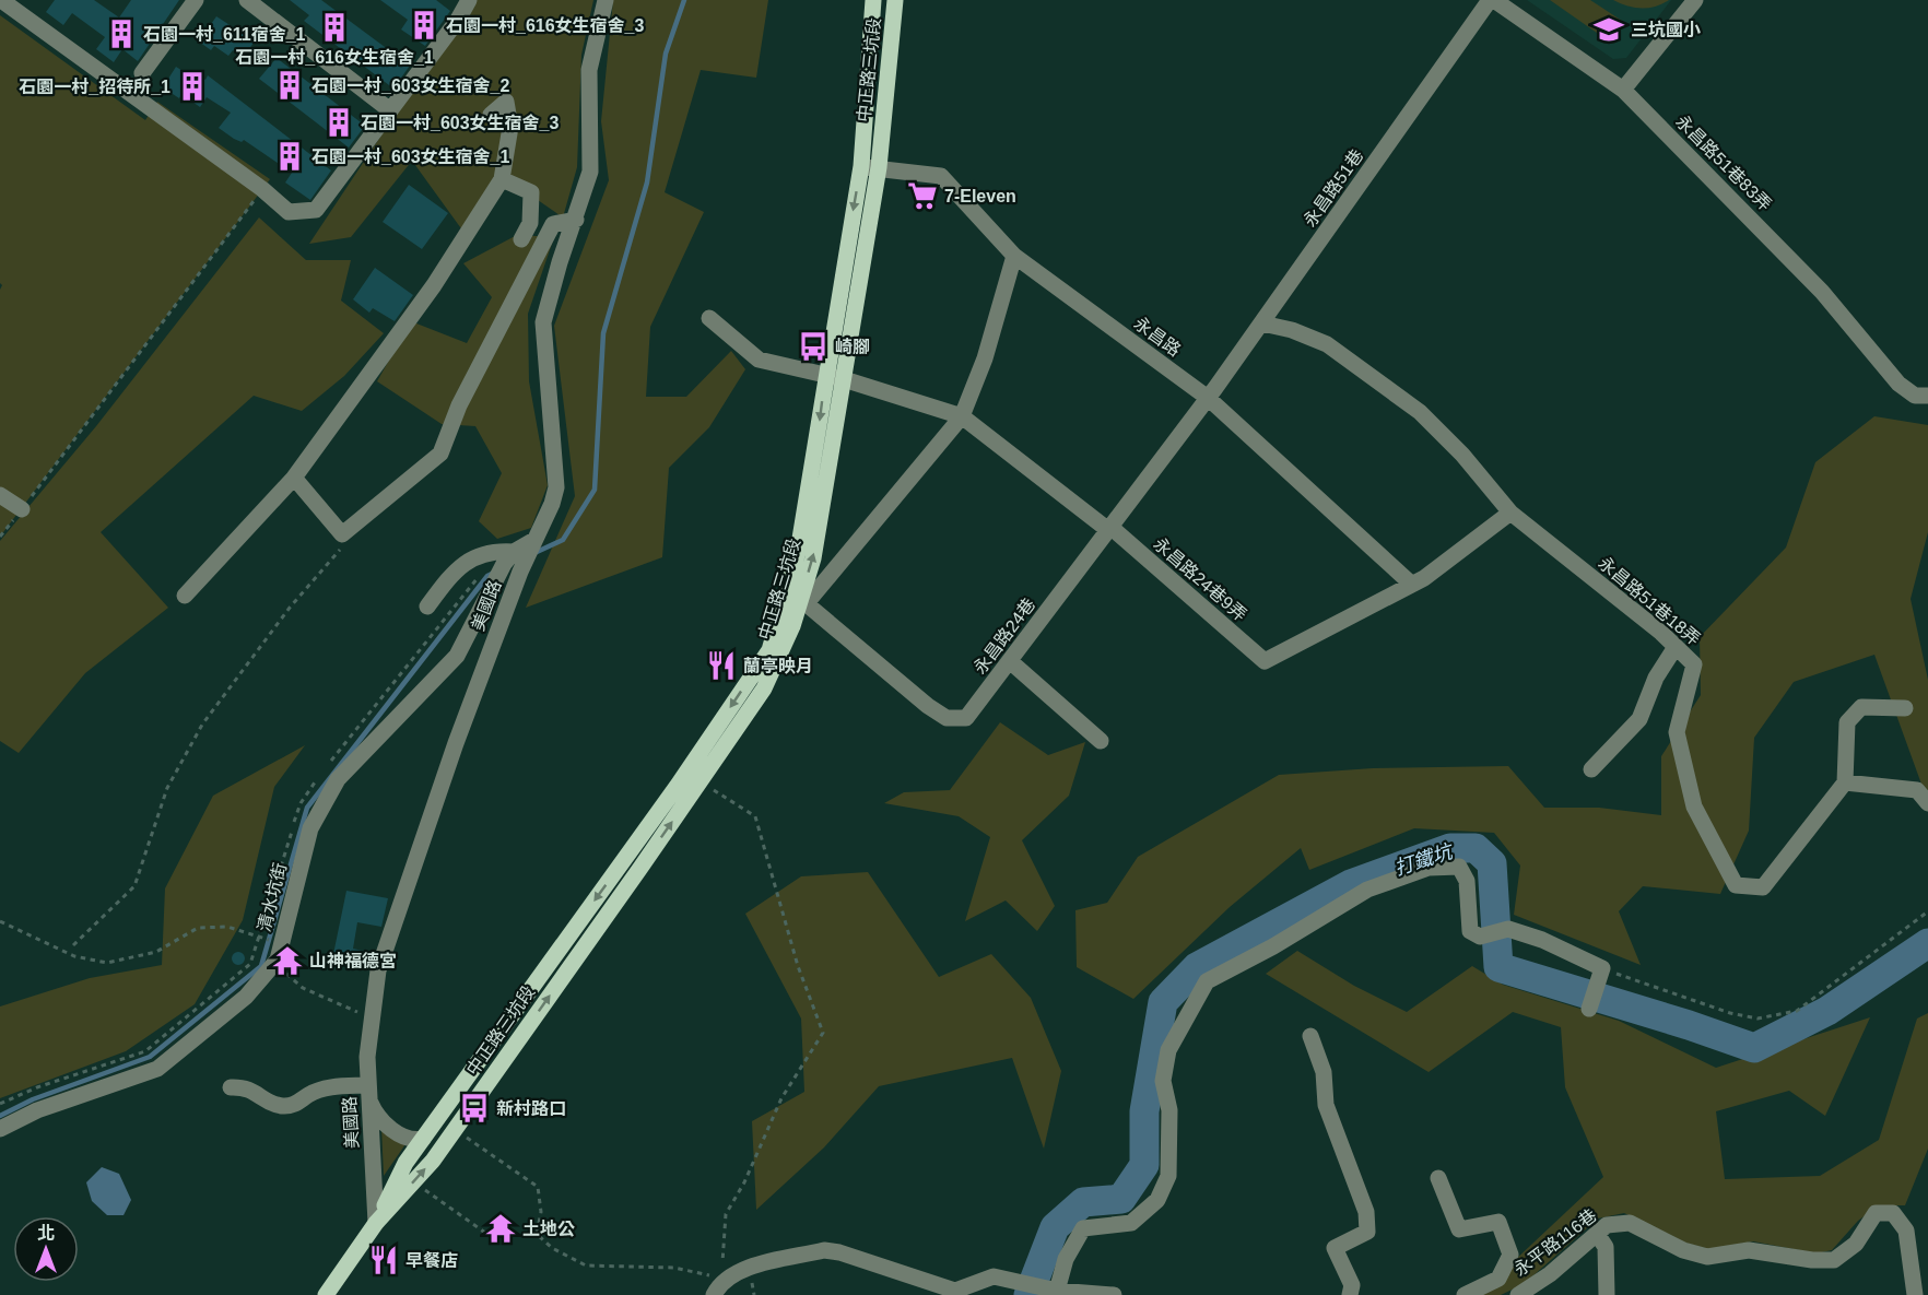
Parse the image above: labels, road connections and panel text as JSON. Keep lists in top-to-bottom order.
{
  "streets": {
    "main road": ["中正路三坑段"],
    "street": [
      "永昌路51巷83弄",
      "永昌路51巷",
      "永昌路",
      "永昌路24巷9弄",
      "永昌路51巷18弄",
      "美國路",
      "永昌路24巷",
      "清水坑街",
      "永平路116巷"
    ]
  },
  "crossings": [
    ["中正路三坑段", "永昌路"],
    ["中正路三坑段", "美國路"],
    ["中正路三坑段", "永昌路24巷"],
    ["永昌路51巷83弄", "永昌路51巷"],
    ["永昌路51巷", "永昌路"],
    ["永昌路51巷", "永昌路51巷18弄"],
    ["永昌路51巷", "永昌路24巷"],
    ["永昌路", "永昌路24巷9弄"],
    ["永昌路", "永昌路24巷"],
    ["永昌路24巷9弄", "永昌路24巷"],
    ["美國路", "清水坑街"]
  ],
  "water": ["打鐵坑"],
  "places": {
    "building": [
      "石園一村_616女生宿舍_3",
      "石園一村_616女生宿舍_1",
      "石園一村_611宿舍_1",
      "石園一村_603女生宿舍_2",
      "石園一村_招待所_1",
      "石園一村_603女生宿舍_3",
      "石園一村_603女生宿舍_1"
    ],
    "school or university": ["三坑國小"],
    "supermarket": ["7-Eleven"],
    "bus stop": ["崎腳", "新村路口"],
    "restaurant": ["蘭亭映月", "早餐店"],
    "temple": ["山神福德宮", "土地公"]
  },
  "north": "top"
}
